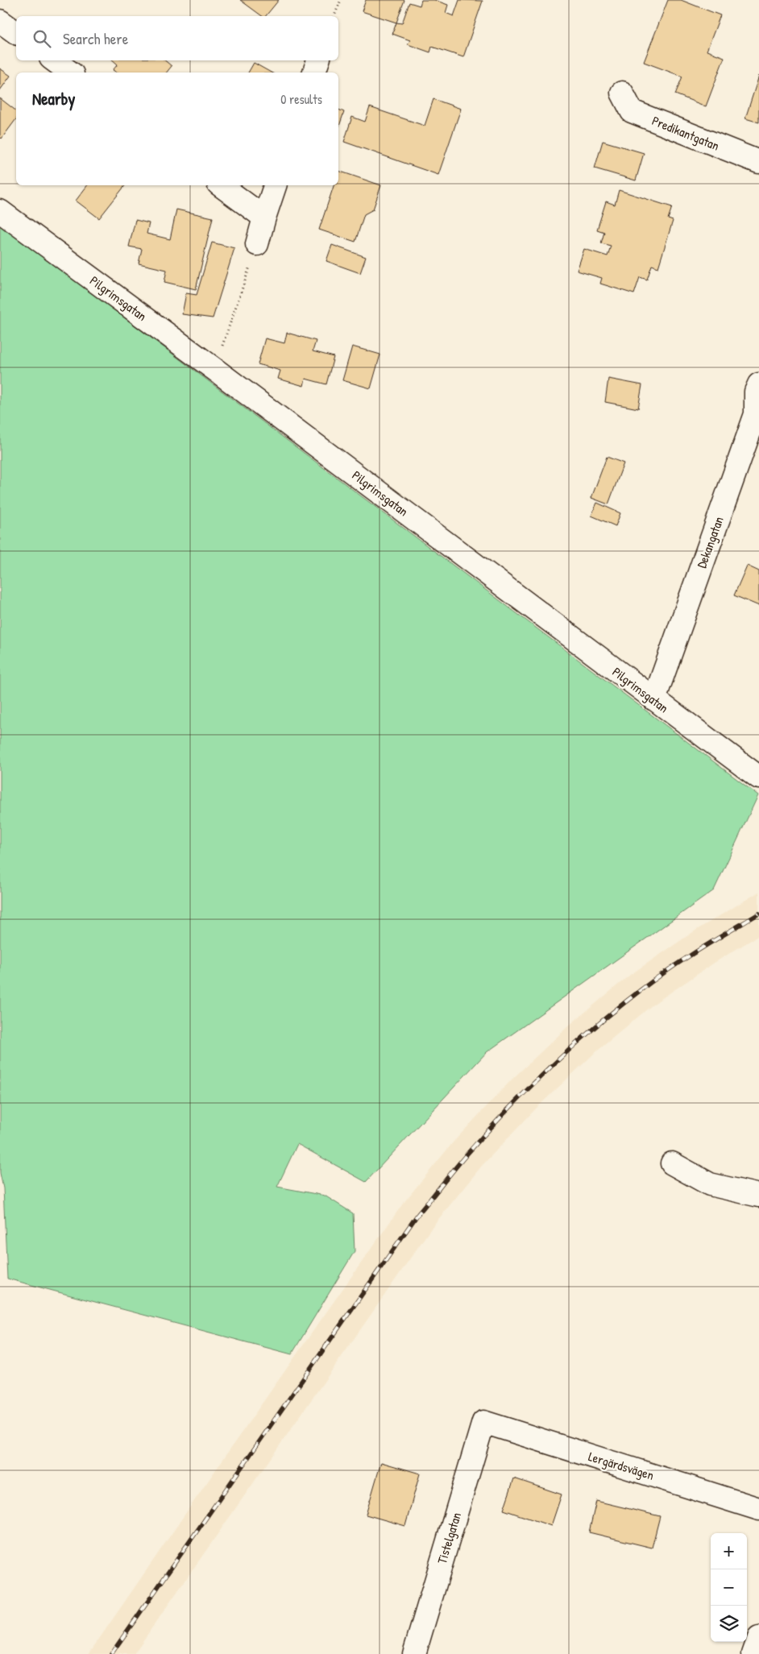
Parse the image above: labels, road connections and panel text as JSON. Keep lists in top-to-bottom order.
{
  "streets": {
    "street": [
      "Predikantgatan",
      "Pilgrimsgatan",
      "Dekangatan",
      "Lergärdsvägen",
      "Tistelgatan"
    ]
  },
  "crossings": [
    ["Pilgrimsgatan", "Dekangatan"],
    ["Lergärdsvägen", "Tistelgatan"]
  ],
  "page": {
    "search": "Search here",
    "heading": ["Nearby", "0 results"],
    "map_buttons": ["+", "−"]
  }
}
